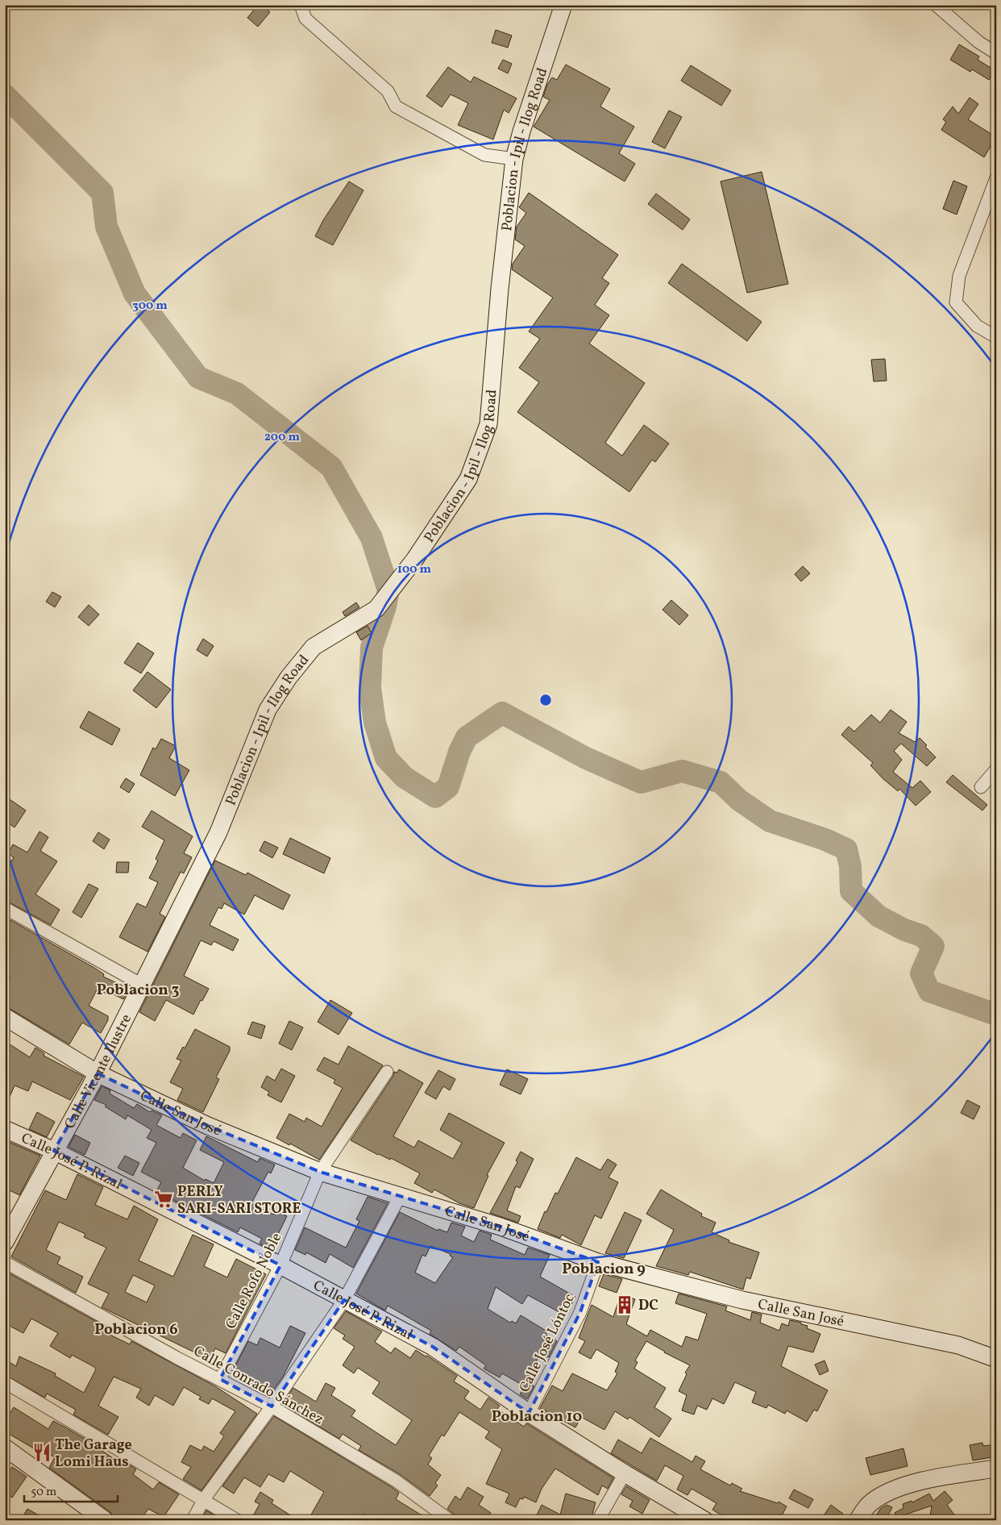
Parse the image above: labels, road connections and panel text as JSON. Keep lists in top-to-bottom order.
{
  "streets": {
    "street": [
      "Poblacion - Ipil - Ilog Road",
      "Calle Vicente Ilustre",
      "Calle San José",
      "Calle José P. Rizal",
      "Calle Rofo Noble",
      "Calle José Lóntoc",
      "Calle Conrado Sánchez"
    ]
  },
  "crossings": [
    ["Poblacion - Ipil - Ilog Road", "Calle Vicente Ilustre"],
    ["Calle Vicente Ilustre", "Calle San José"],
    ["Calle Vicente Ilustre", "Calle José P. Rizal"],
    ["Calle San José", "Calle Rofo Noble"],
    ["Calle San José", "Calle José Lóntoc"],
    ["Calle José P. Rizal", "Calle Rofo Noble"],
    ["Calle José P. Rizal", "Calle José Lóntoc"],
    ["Calle Rofo Noble", "Calle Conrado Sánchez"]
  ],
  "districts": [
    "Poblacion 3",
    "Poblacion 9",
    "Poblacion 6",
    "Poblacion 10"
  ],
  "places": {
    "supermarket": ["PERLY SARI-SARI STORE"],
    "building": ["DC"],
    "restaurant": ["The Garage Lomi Haus"]
  },
  "scale_bar": "50 m",
  "rings": ["300 m", "200 m", "100 m"]
}
